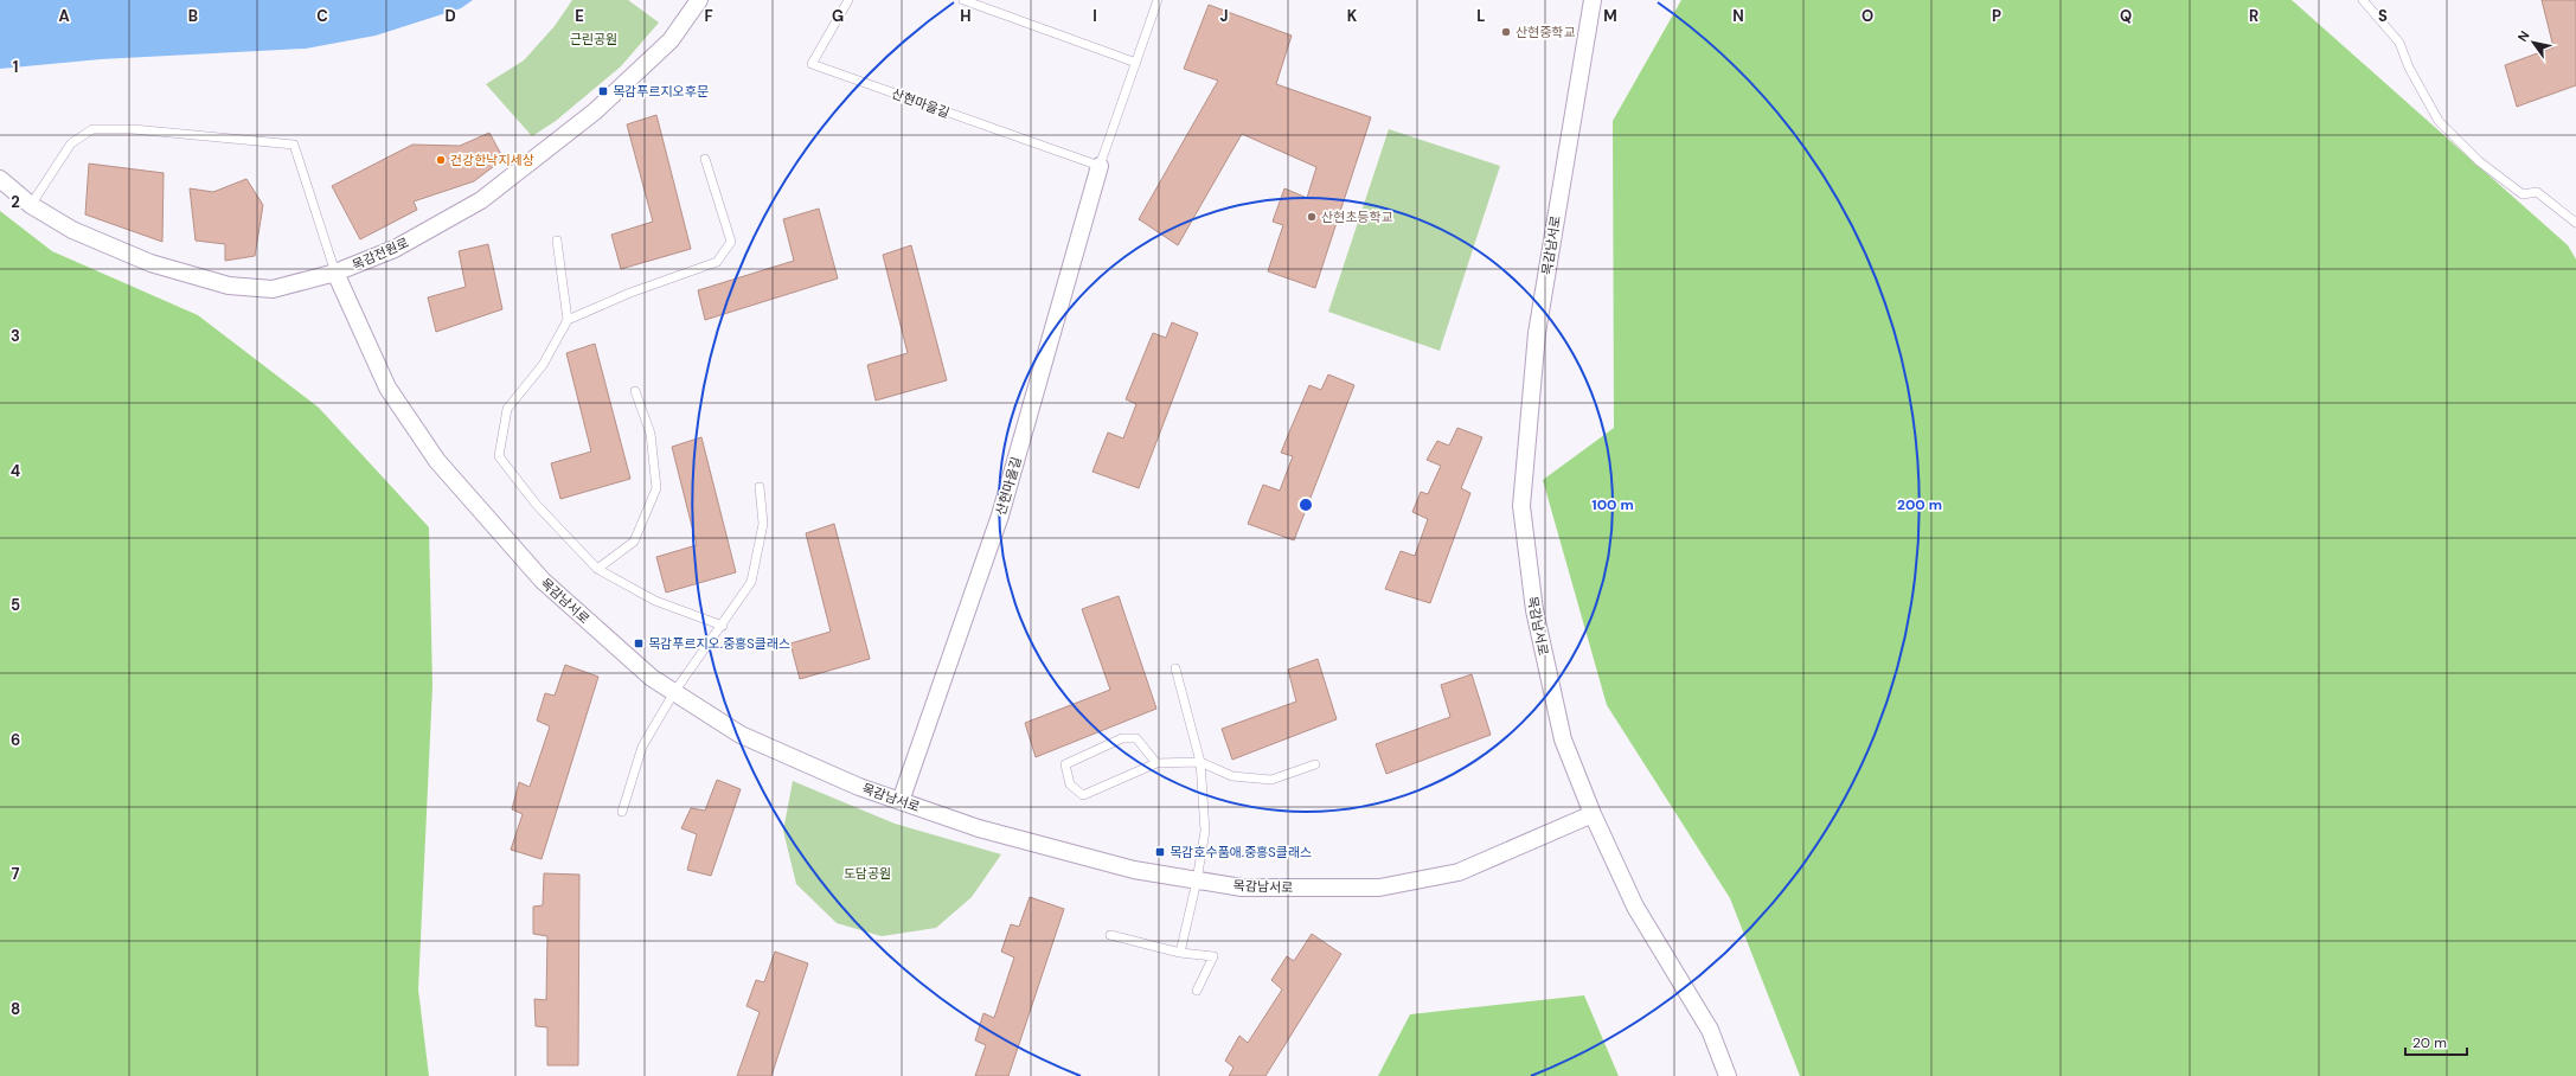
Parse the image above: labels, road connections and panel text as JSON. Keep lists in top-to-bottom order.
{
  "streets": {
    "street": ["산현마을길", "목감남서로", "목감전원로"]
  },
  "crossings": [
    ["산현마을길", "목감남서로"],
    ["목감남서로", "목감전원로"]
  ],
  "parks": ["근린공원", "도담공원"],
  "places": {
    "other": ["산현중학교", "건강한낙지세상", "산현초등학교"],
    "transit": ["목감푸르지오후문", "목감푸르지오.중흥S클래스", "목감호수품애.중흥S클래스"]
  },
  "scale_bar": "20 m",
  "north": "top left",
  "grid": {
    "columns": [
      "A",
      "B",
      "C",
      "D",
      "E",
      "F",
      "G",
      "H",
      "I",
      "J",
      "K",
      "L",
      "M",
      "N",
      "O",
      "P",
      "Q",
      "R",
      "S"
    ],
    "rows": [
      "1",
      "2",
      "3",
      "4",
      "5",
      "6",
      "7",
      "8"
    ]
  },
  "rings": ["100 m", "200 m"]
}
